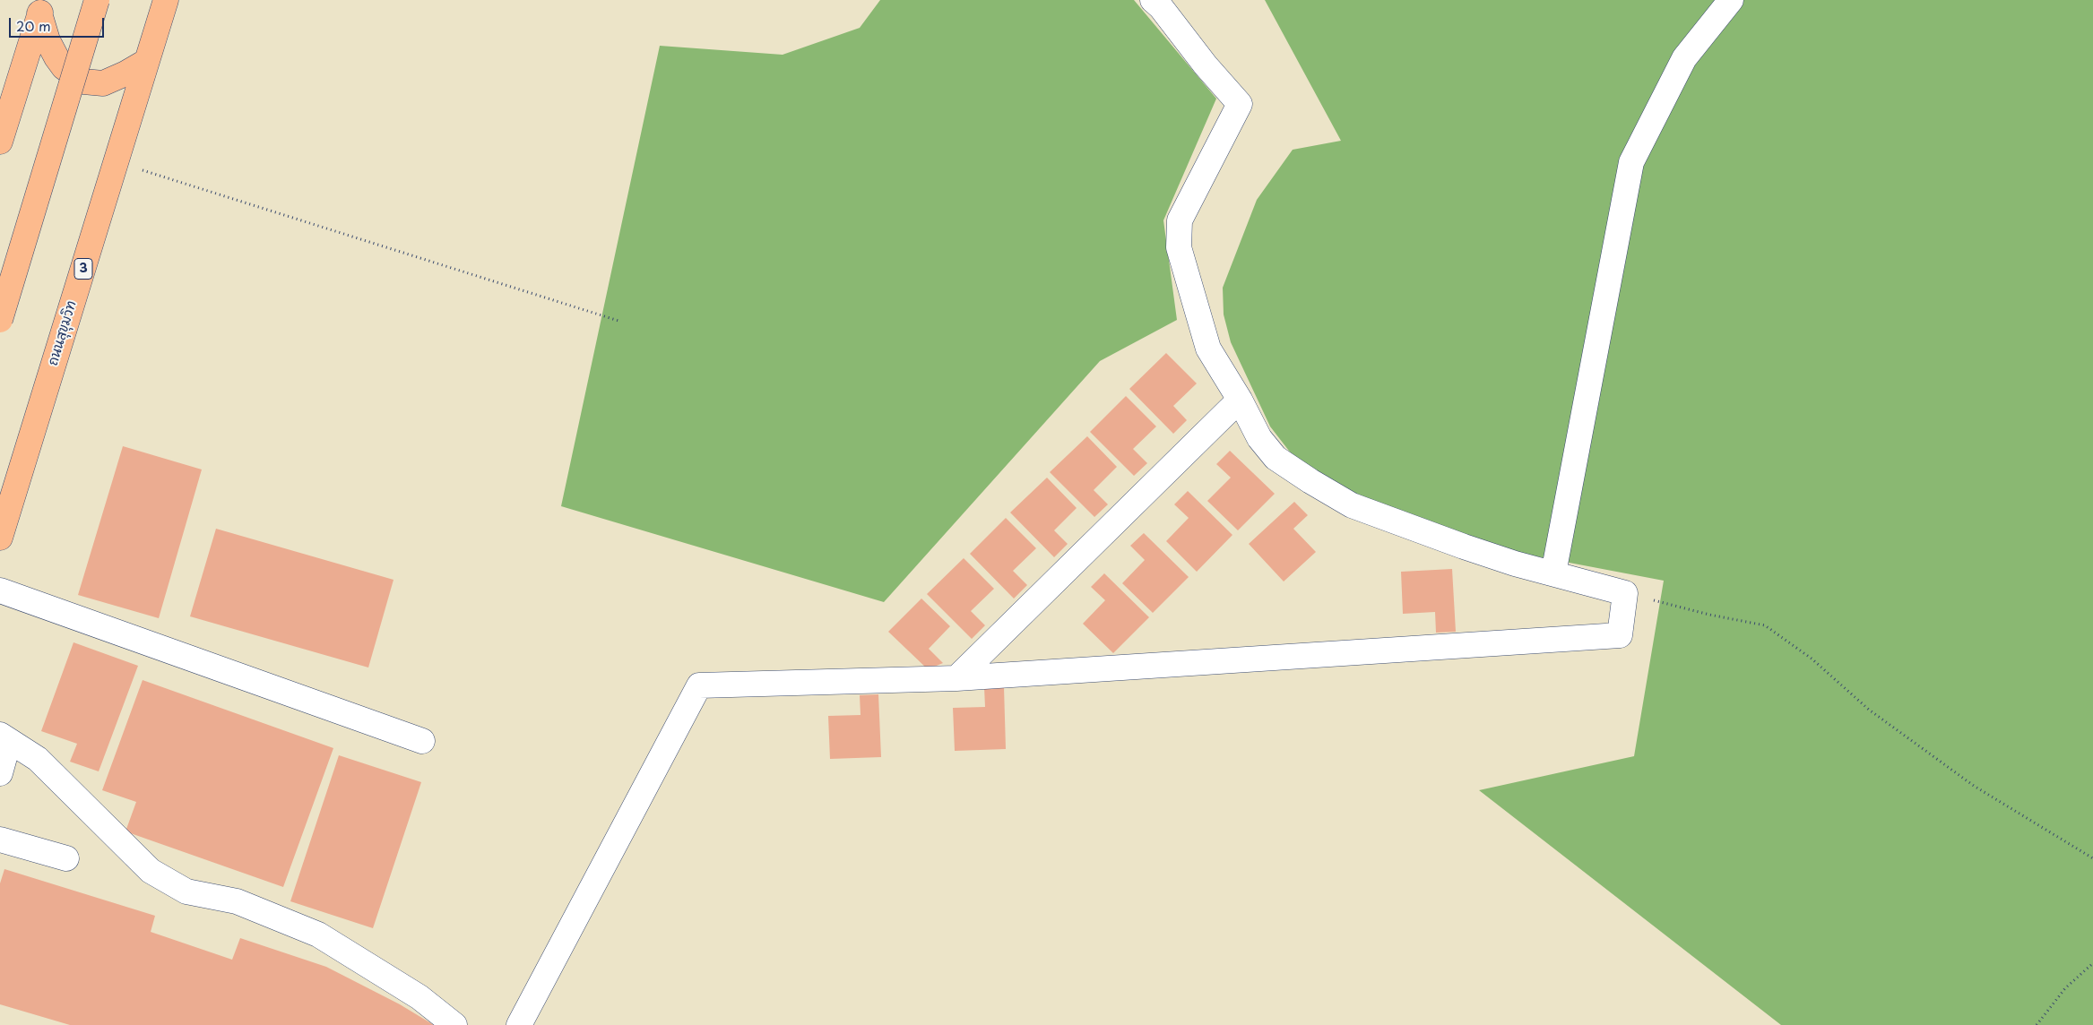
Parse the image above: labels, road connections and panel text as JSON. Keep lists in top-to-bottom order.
{
  "streets": {
    "highway": ["3", "ถนนสุขุมวิท"]
  },
  "scale_bar": "20 m"
}
